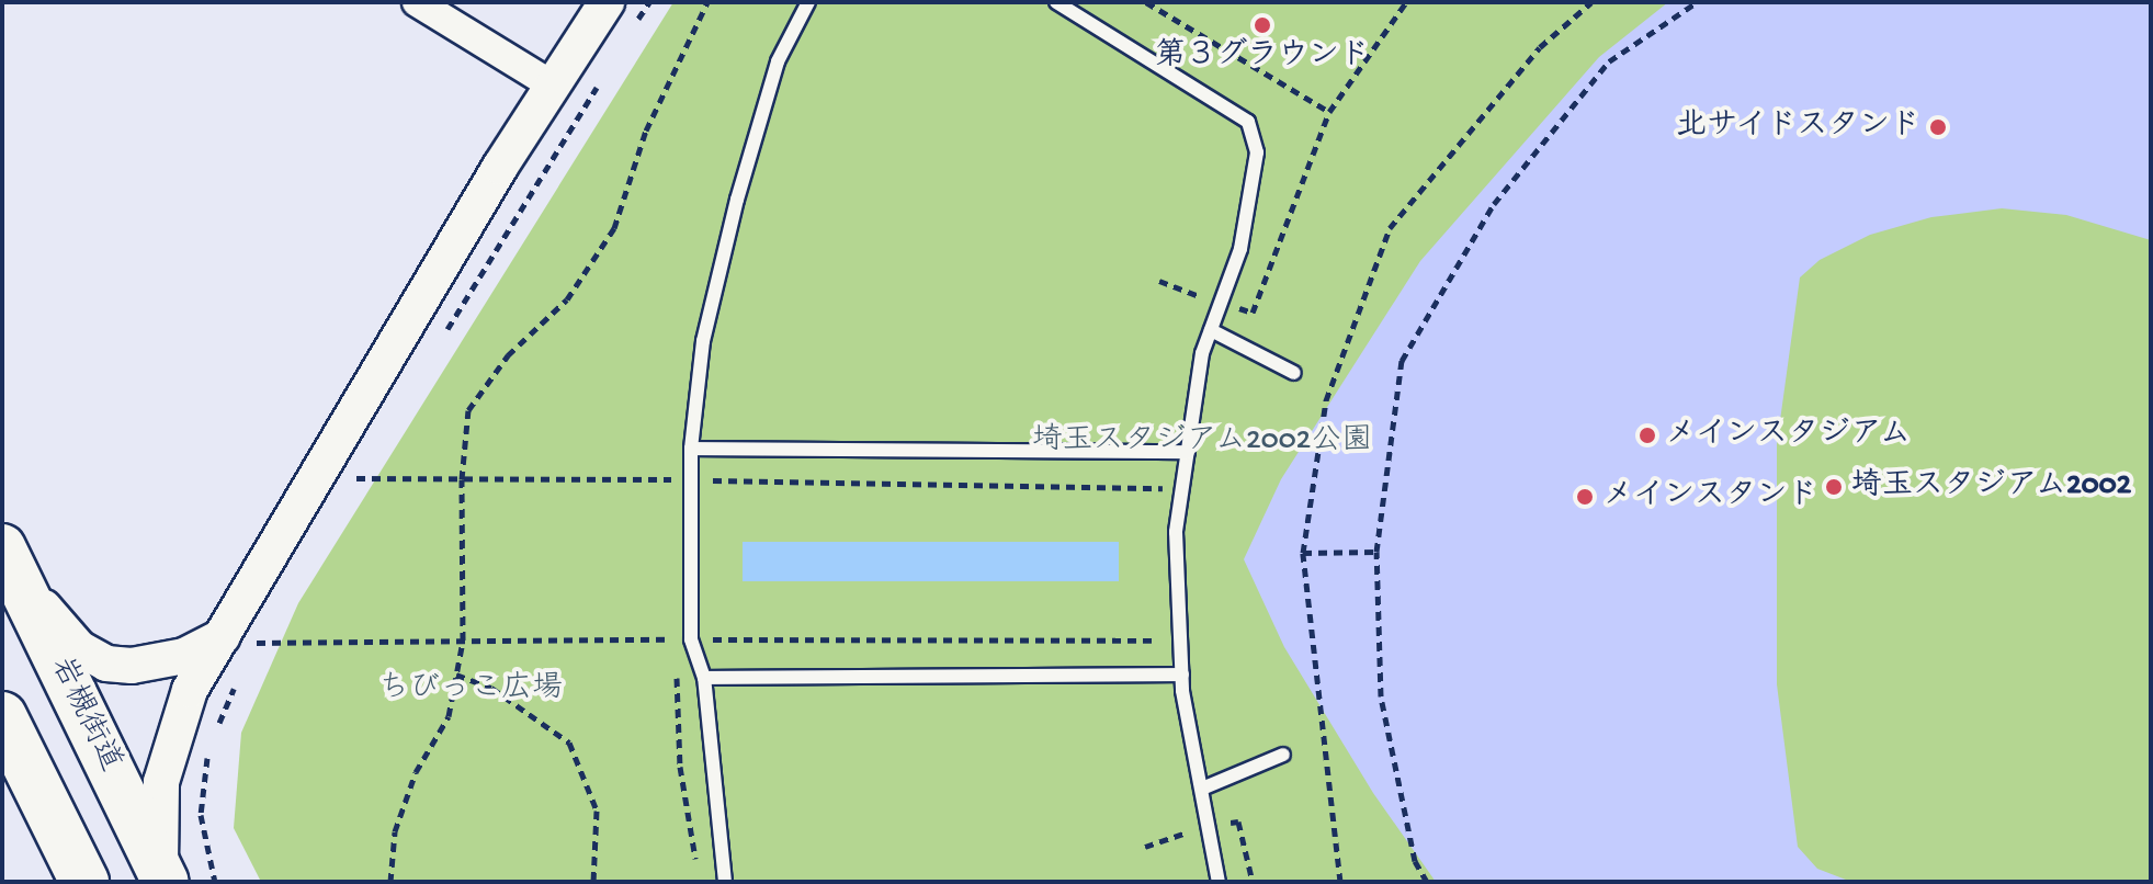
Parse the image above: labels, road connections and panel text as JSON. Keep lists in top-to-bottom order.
{
  "streets": {
    "highway": ["岩槻街道"]
  },
  "parks": ["埼玉スタジアム2002公園", "ちびっこ広場"],
  "places": [
    "第３グラウンド",
    "北サイドスタンド",
    "メインスタジアム",
    "埼玉スタジアム2002",
    "メインスタンド"
  ]
}
